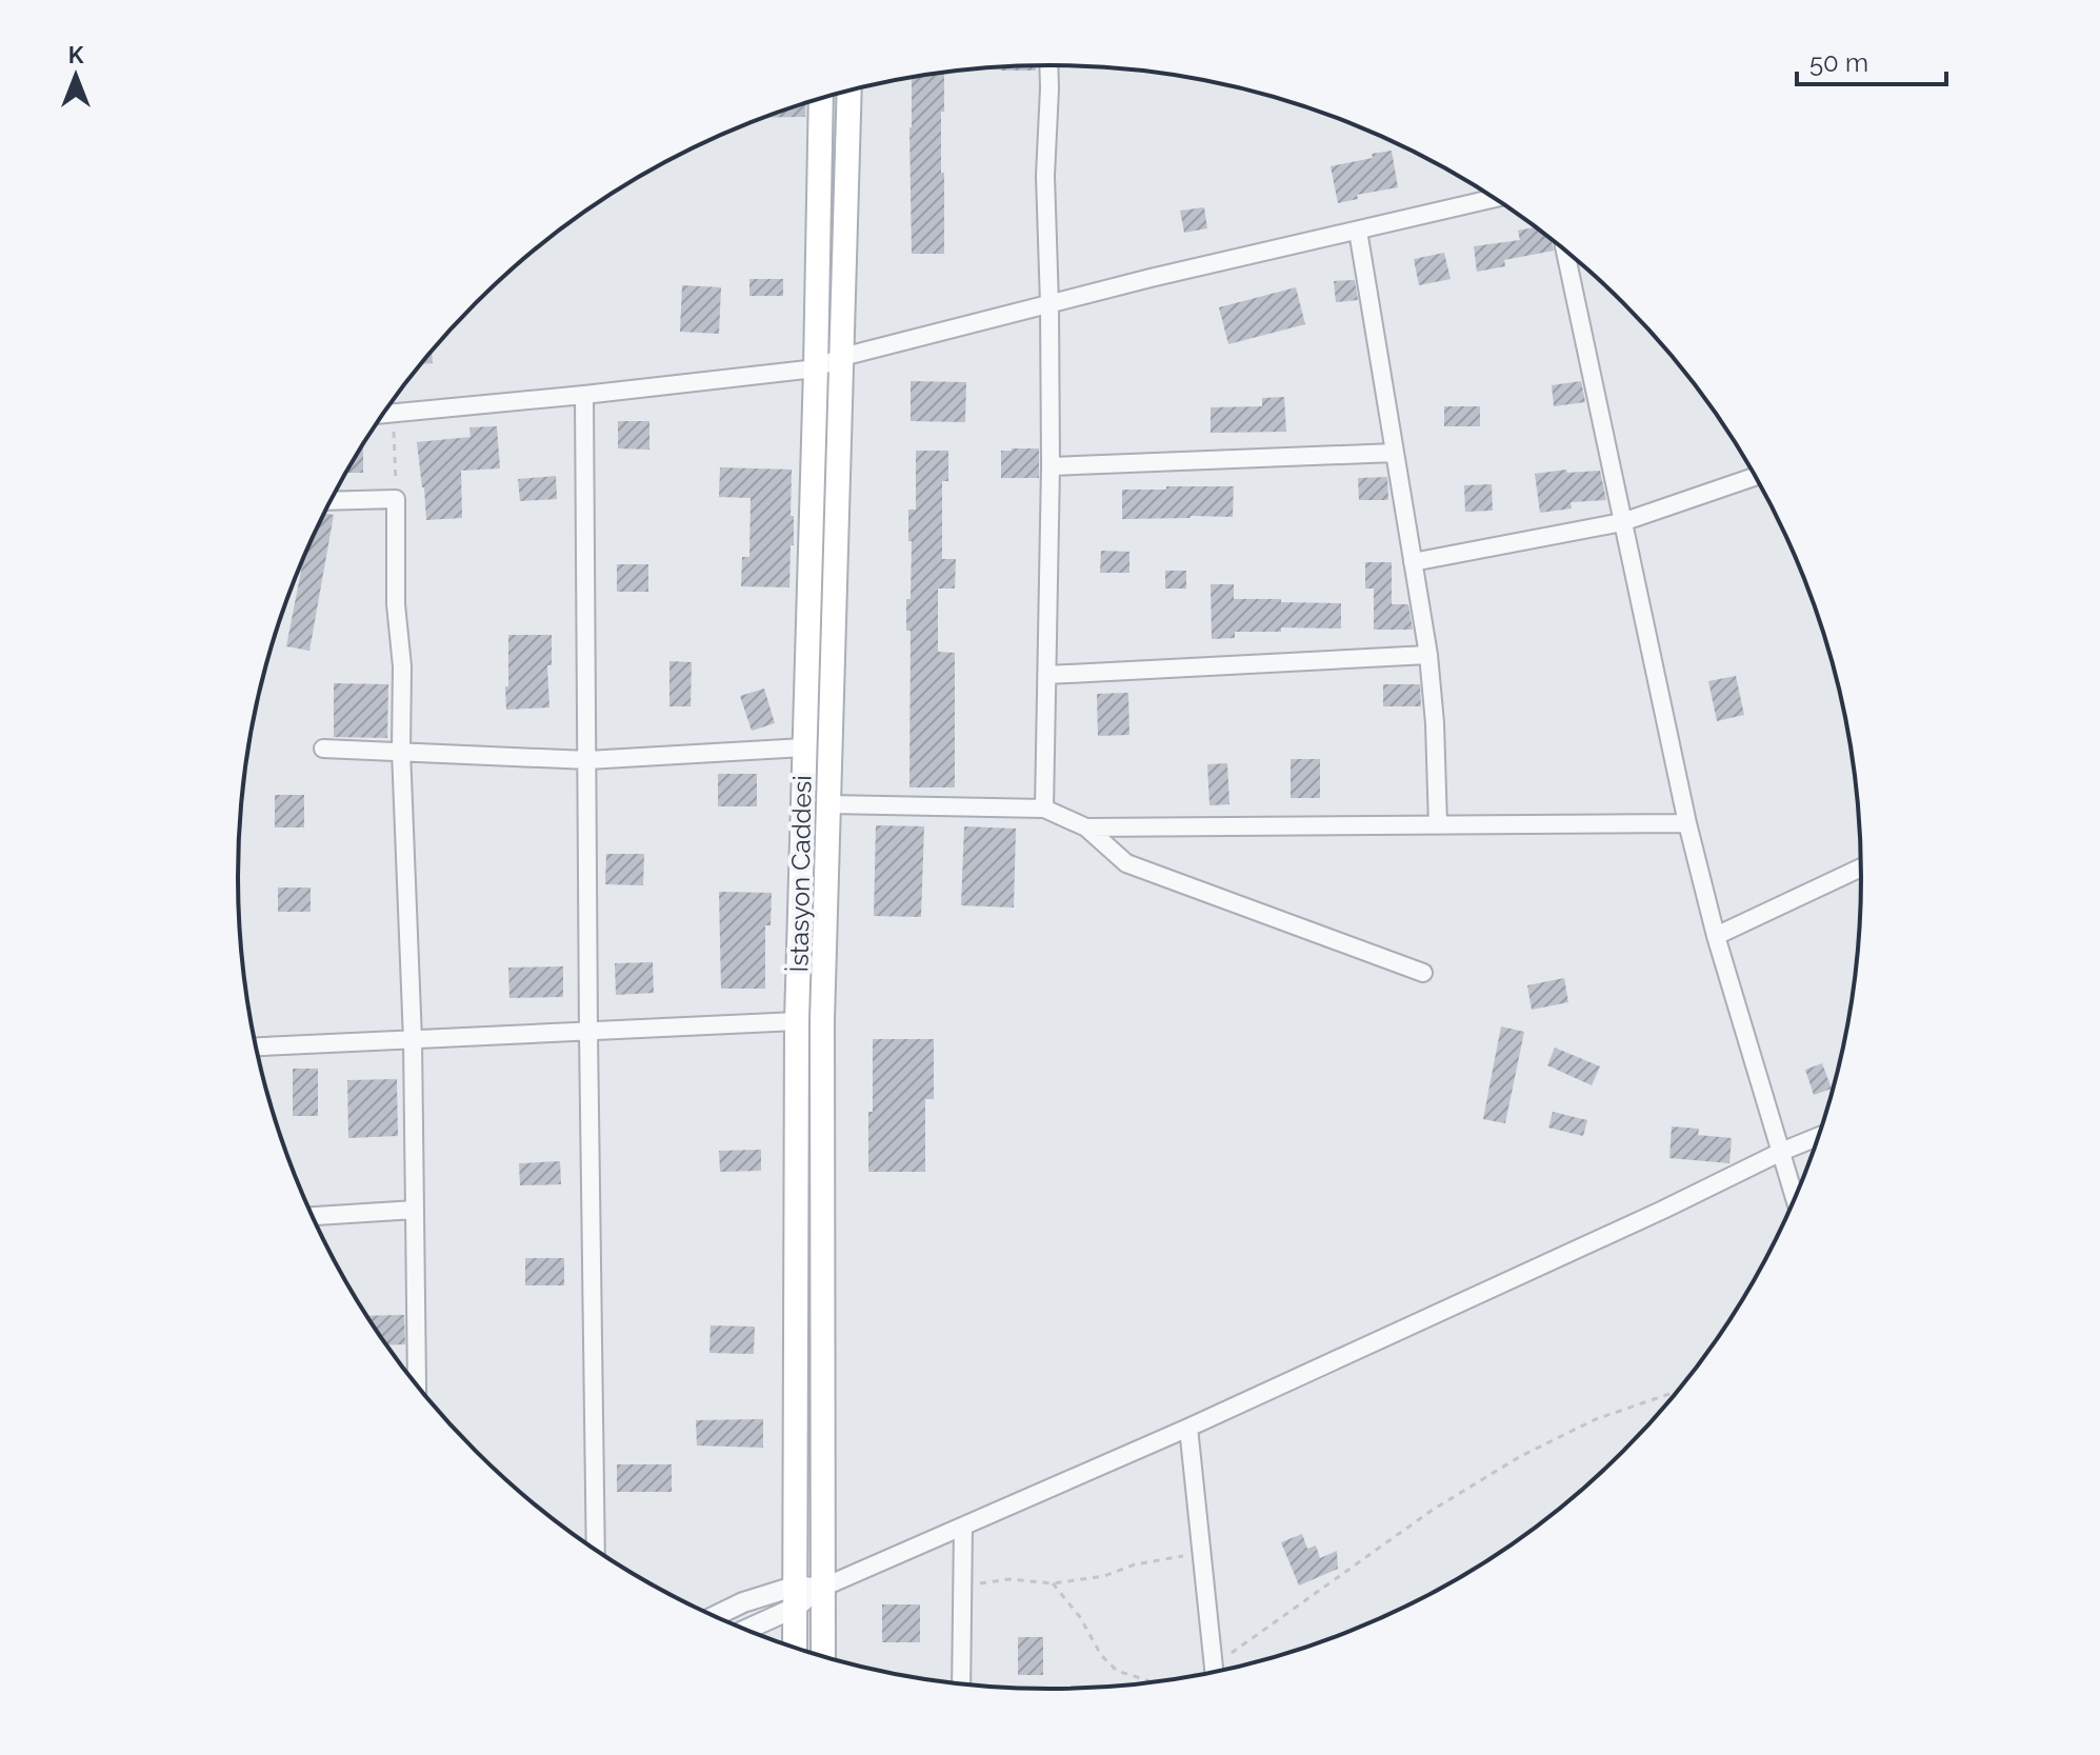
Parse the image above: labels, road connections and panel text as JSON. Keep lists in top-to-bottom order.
{
  "streets": {
    "main road": ["İstasyon Caddesi"]
  },
  "scale_bar": "50 m",
  "north": "top"
}
